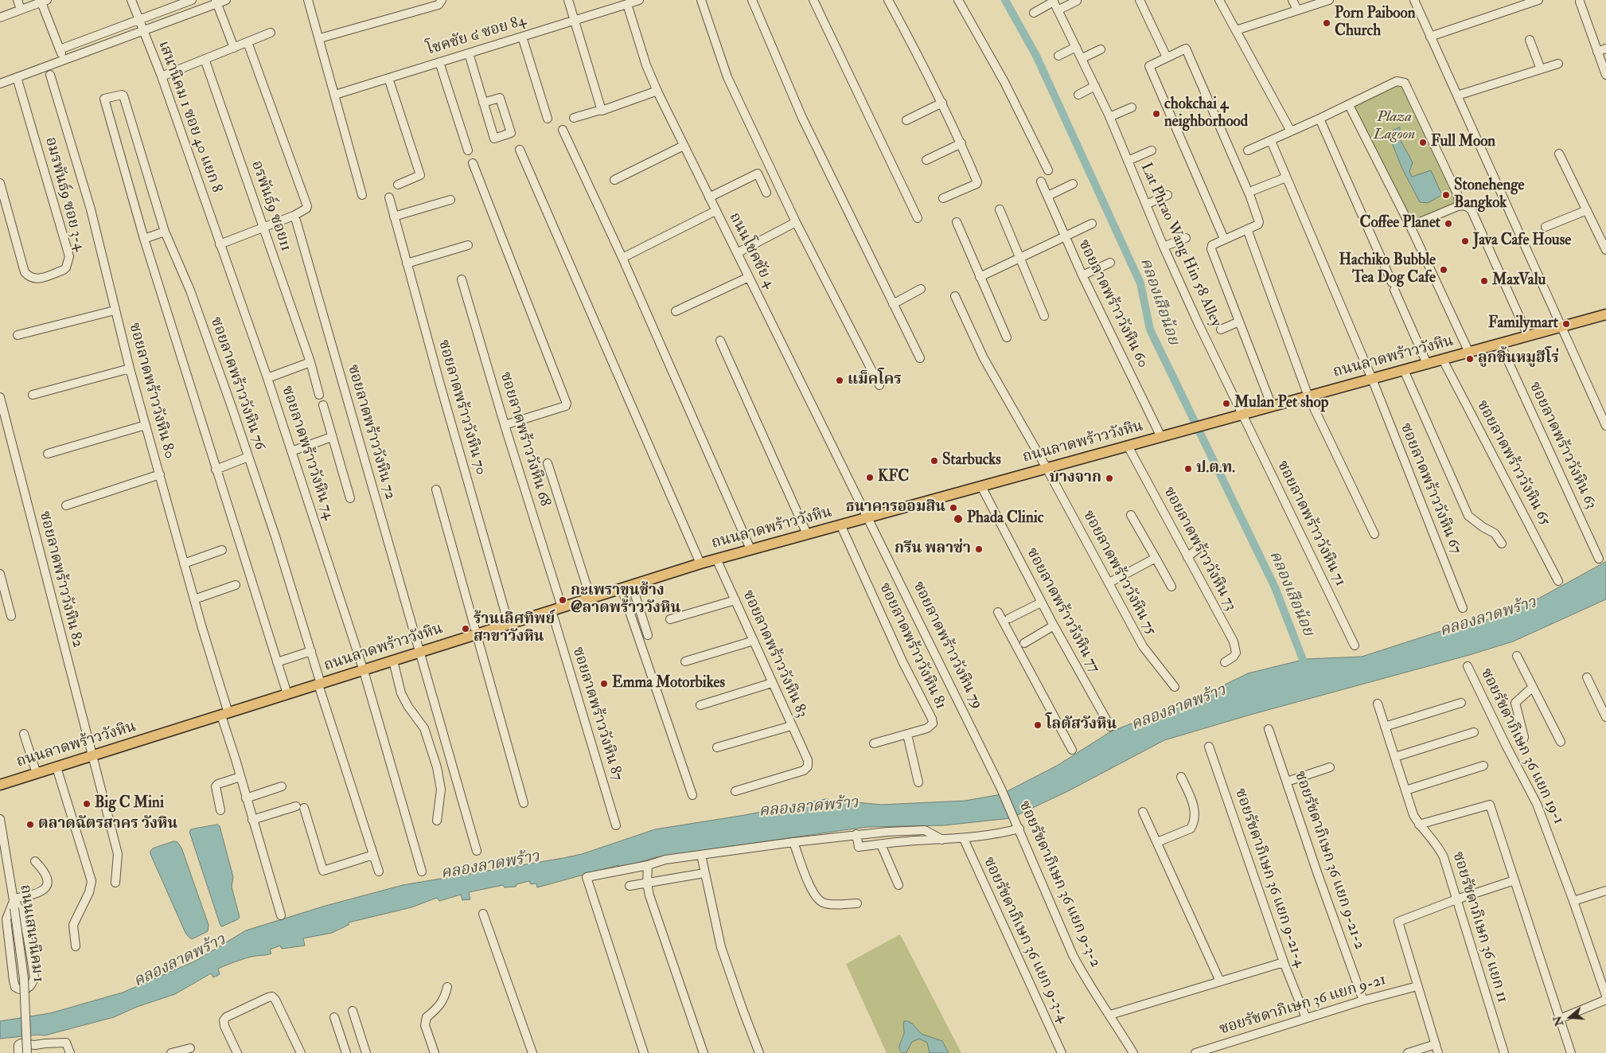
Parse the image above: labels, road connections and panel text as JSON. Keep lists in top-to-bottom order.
{
  "streets": {
    "main road": ["ถนนลาดพร้าววังหิน"],
    "street": [
      "โชคชัย ๔ ซอย 84",
      "เสนานิคม 1 ซอย 40 แยก 8",
      "อมรพันธ์9 ซอย 3-4",
      "อรพันธ์9 ซอย11",
      "Lat Phrao Wang Hin 58 Alley",
      "ถนนโชคชัย 4",
      "ซอยลาดพร้าววังหิน 60",
      "ซอยลาดพร้าววังหิน 76",
      "ซอยลาดพร้าววังหิน 80",
      "ซอยลาดพร้าววังหิน 70",
      "ซอยลาดพร้าววังหิน 72",
      "ซอยลาดพร้าววังหิน 68",
      "ซอยลาดพร้าววังหิน 63",
      "ซอยลาดพร้าววังหิน 74",
      "ซอยลาดพร้าววังหิน 65",
      "ซอยลาดพร้าววังหิน 67",
      "ซอยลาดพร้าววังหิน 71",
      "ซอยลาดพร้าววังหิน 73",
      "ซอยลาดพร้าววังหิน 75",
      "ซอยลาดพร้าววังหิน 82",
      "ซอยลาดพร้าววังหิน 77",
      "ซอยลาดพร้าววังหิน 79",
      "ซอยลาดพร้าววังหิน 81",
      "ซอยลาดพร้าววังหิน 83",
      "ซอยลาดพร้าววังหิน 87",
      "ซอยรัชดาภิเษก 36 แยก 19-1",
      "ซอยรัชดาภิเษก 36 แยก 9-21-2",
      "ซอยรัชดาภิเษก 36 แยก 9-21-4",
      "ซอยรัชดาภิเษก 36 แยก 9-3-2",
      "ซอยรัชดาภิเษก 36 แยก 11",
      "ถนนเสนานิคม 1",
      "ซอยรัชดาภิเษก 36 แยก 9-3-4",
      "ซอยรัชดาภิเษก 36 แยก 9-21"
    ]
  },
  "crossings": [
    ["โชคชัย ๔ ซอย 84", "ถนนโชคชัย 4"],
    ["เสนานิคม 1 ซอย 40 แยก 8", "ซอยลาดพร้าววังหิน 74"],
    ["Lat Phrao Wang Hin 58 Alley", "ถนนลาดพร้าววังหิน"],
    ["Lat Phrao Wang Hin 58 Alley", "ซอยลาดพร้าววังหิน 71"],
    ["ถนนโชคชัย 4", "ถนนลาดพร้าววังหิน"],
    ["ถนนโชคชัย 4", "ซอยลาดพร้าววังหิน 79"],
    ["ซอยลาดพร้าววังหิน 60", "ถนนลาดพร้าววังหิน"],
    ["ถนนลาดพร้าววังหิน", "ซอยลาดพร้าววังหิน 76"],
    ["ถนนลาดพร้าววังหิน", "ซอยลาดพร้าววังหิน 80"],
    ["ถนนลาดพร้าววังหิน", "ซอยลาดพร้าววังหิน 70"],
    ["ถนนลาดพร้าววังหิน", "ซอยลาดพร้าววังหิน 72"],
    ["ถนนลาดพร้าววังหิน", "ซอยลาดพร้าววังหิน 68"],
    ["ถนนลาดพร้าววังหิน", "ซอยลาดพร้าววังหิน 63"],
    ["ถนนลาดพร้าววังหิน", "ซอยลาดพร้าววังหิน 74"],
    ["ถนนลาดพร้าววังหิน", "ซอยลาดพร้าววังหิน 65"],
    ["ถนนลาดพร้าววังหิน", "ซอยลาดพร้าววังหิน 67"],
    ["ถนนลาดพร้าววังหิน", "ซอยลาดพร้าววังหิน 71"],
    ["ถนนลาดพร้าววังหิน", "ซอยลาดพร้าววังหิน 73"],
    ["ถนนลาดพร้าววังหิน", "ซอยลาดพร้าววังหิน 75"],
    ["ถนนลาดพร้าววังหิน", "ซอยลาดพร้าววังหิน 82"],
    ["ถนนลาดพร้าววังหิน", "ซอยลาดพร้าววังหิน 77"],
    ["ถนนลาดพร้าววังหิน", "ซอยลาดพร้าววังหิน 79"],
    ["ถนนลาดพร้าววังหิน", "ซอยลาดพร้าววังหิน 81"],
    ["ถนนลาดพร้าววังหิน", "ซอยลาดพร้าววังหิน 83"],
    ["ถนนลาดพร้าววังหิน", "ซอยลาดพร้าววังหิน 87"],
    ["ซอยลาดพร้าววังหิน 68", "ซอยลาดพร้าววังหิน 87"],
    ["ซอยลาดพร้าววังหิน 79", "ซอยรัชดาภิเษก 36 แยก 9-3-2"],
    ["ซอยรัชดาภิเษก 36 แยก 9-21-2", "ซอยรัชดาภิเษก 36 แยก 9-21"],
    ["ซอยรัชดาภิเษก 36 แยก 9-21-4", "ซอยรัชดาภิเษก 36 แยก 9-21"]
  ],
  "water": ["คลองเสือน้อย", "คลองลาดพร้าว"],
  "parks": ["Plaza Lagoon"],
  "places": [
    "Porn Paiboon Church",
    "chokchai 4 neighborhood",
    "Full Moon",
    "Stonehenge Bangkok",
    "Coffee Planet",
    "Java Cafe House",
    "Hachiko Bubble Tea Dog Cafe",
    "MaxValu",
    "Familymart",
    "ลูกชิ้นหมูฮีโร่",
    "แม็คโคร",
    "Mulan Pet shop",
    "Starbucks",
    "ป.ต.ท.",
    "KFC",
    "บางจาก",
    "ธนาคารออมสิน",
    "Phada Clinic",
    "กรีน พลาซ่า",
    "กะเพราขุนช้าง @ลาดพร้าววังหิน",
    "ร้านเลิศทิพย์ สาขาวังหิน",
    "Emma Motorbikes",
    "โลตัสวังหิน",
    "Big C Mini",
    "ตลาดฉัตรสาคร วังหิน"
  ],
  "north": "left"
}
